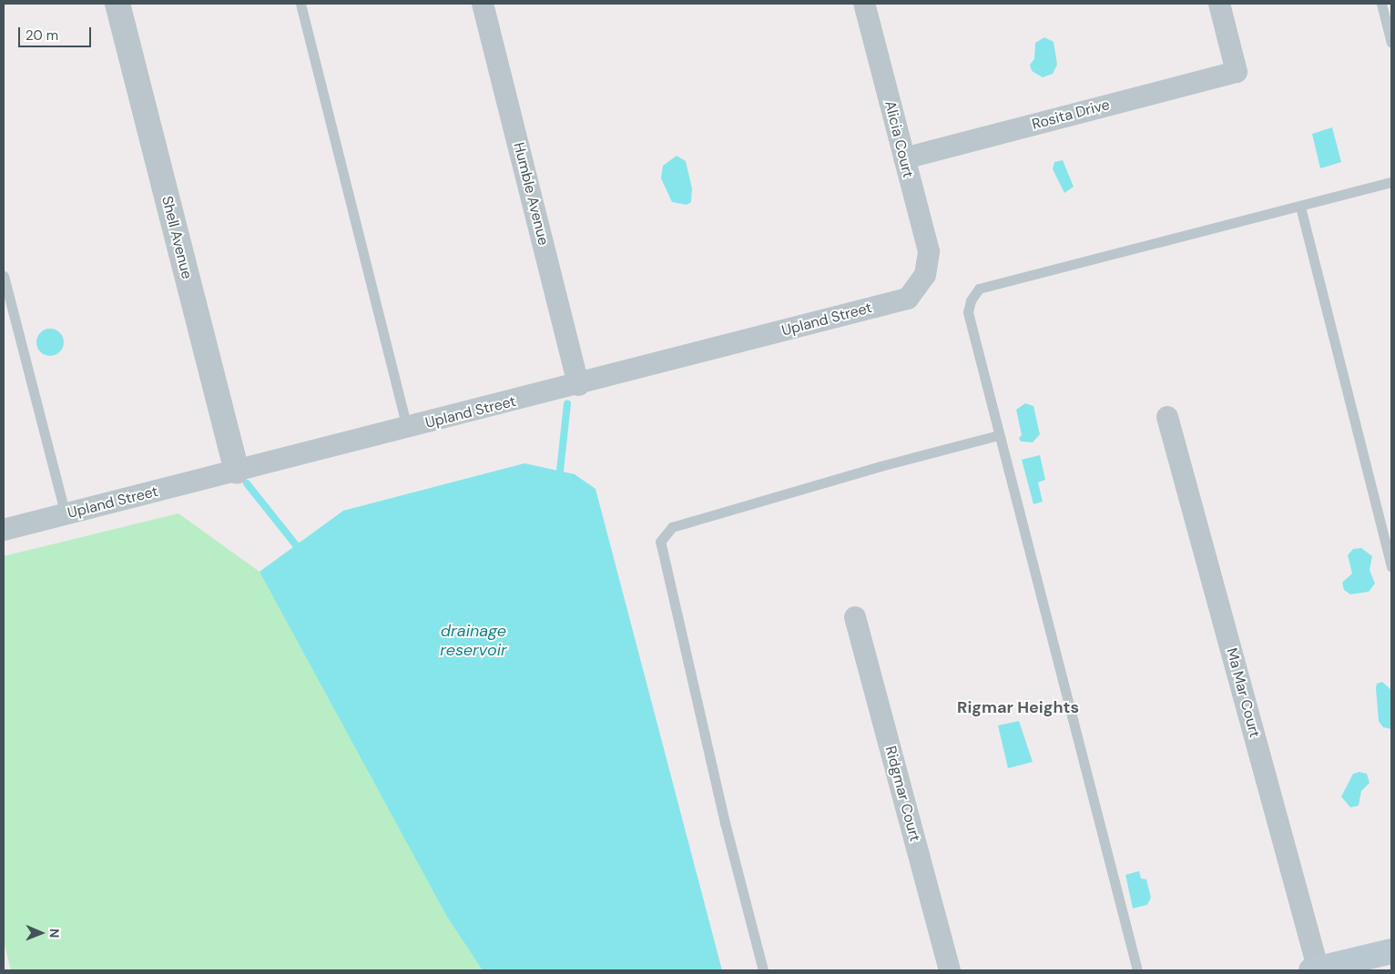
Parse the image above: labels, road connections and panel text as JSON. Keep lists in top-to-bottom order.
{
  "streets": {
    "street": [
      "Rosita Drive",
      "Alicia Court",
      "Humble Avenue",
      "Shell Avenue",
      "Upland Street",
      "Ma Mar Court",
      "Ridgmar Court"
    ]
  },
  "crossings": [
    ["Rosita Drive", "Alicia Court"],
    ["Alicia Court", "Upland Street"],
    ["Humble Avenue", "Upland Street"],
    ["Shell Avenue", "Upland Street"]
  ],
  "districts": ["Rigmar Heights"],
  "water": ["drainage reservoir"],
  "scale_bar": "20 m",
  "north": "right"
}
